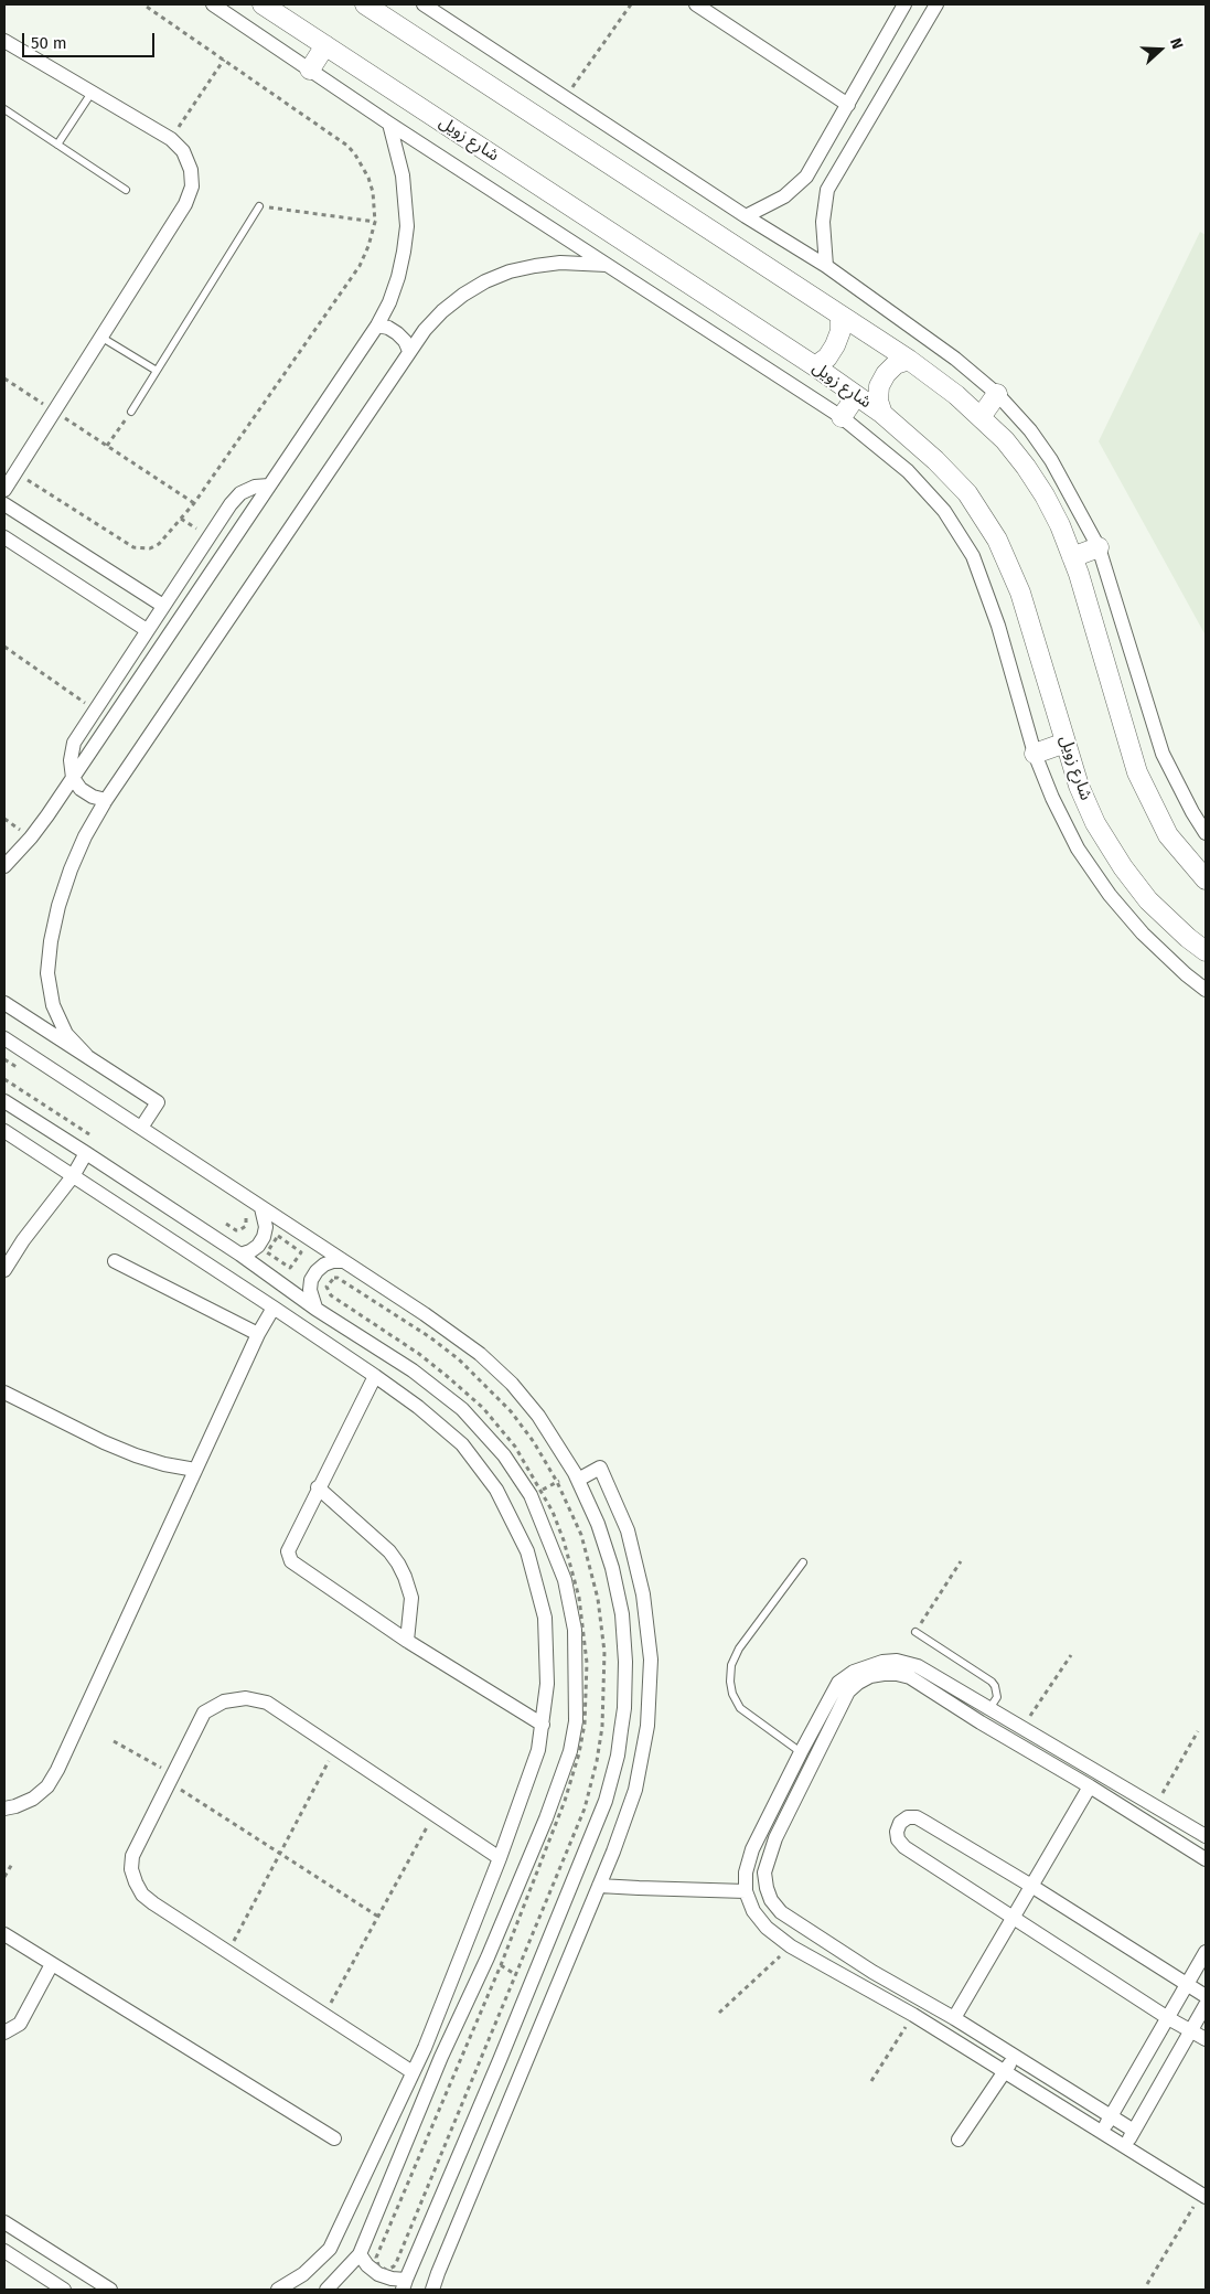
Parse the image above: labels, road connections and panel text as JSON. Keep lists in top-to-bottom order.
{
  "streets": {
    "main road": ["شارع زويل"]
  },
  "scale_bar": "50 m",
  "north": "right"
}
